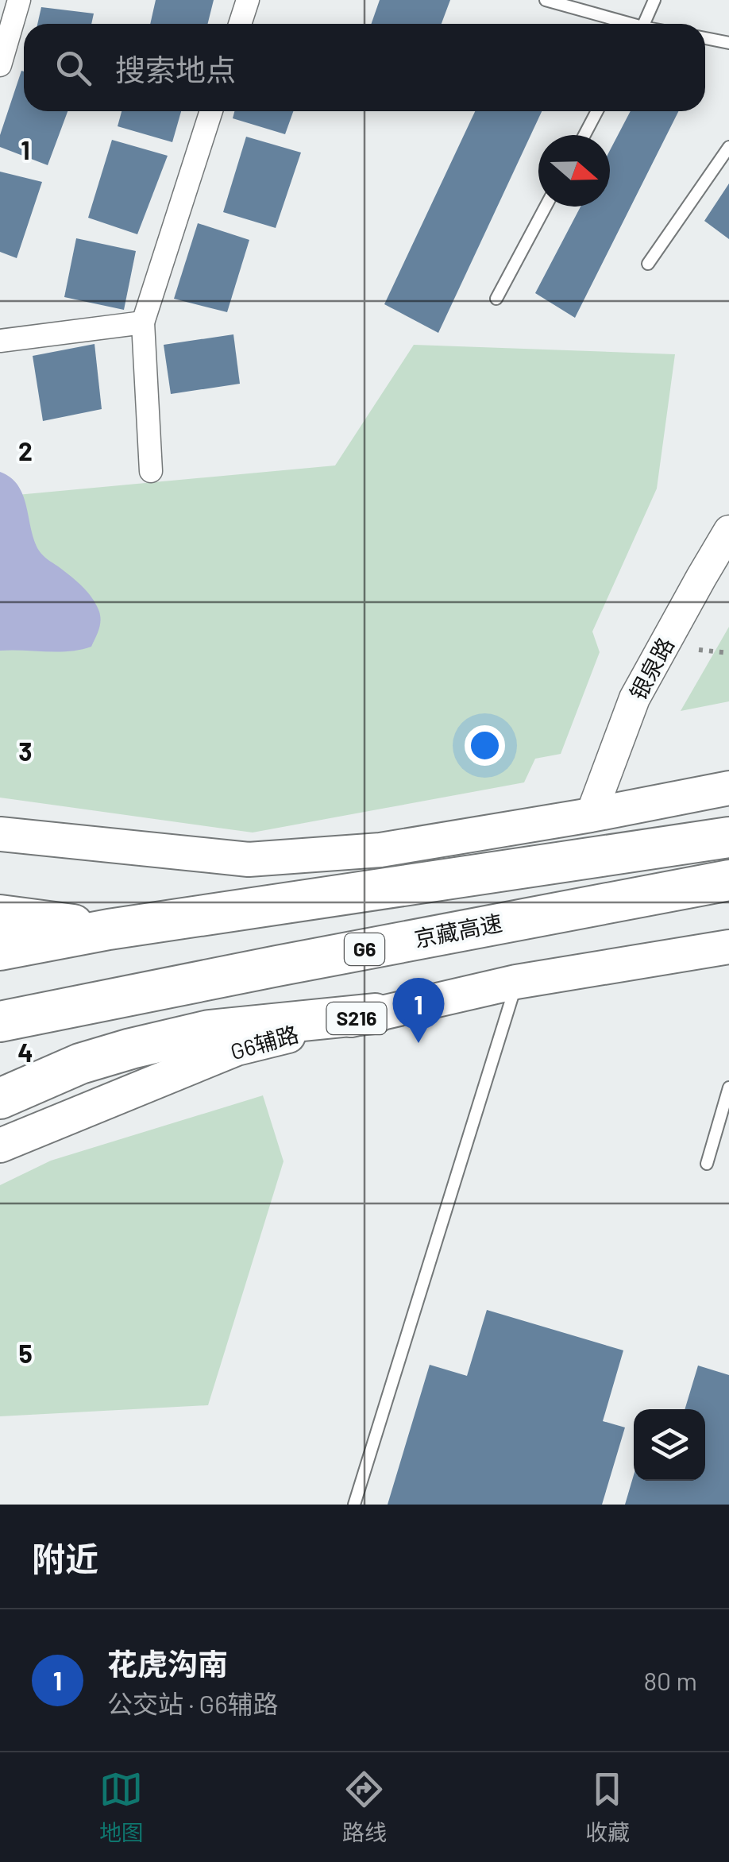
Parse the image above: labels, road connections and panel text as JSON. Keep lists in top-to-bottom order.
{
  "streets": {
    "highway": ["京藏高速", "G6"],
    "main road": ["银泉路", "S216", "G6辅路"]
  },
  "north": "right",
  "page": {
    "search": "搜索地点",
    "pins": "1",
    "heading": "附近",
    "list": [
      {
        "mark": "1",
        "name": "花虎沟南",
        "note": "公交站 · G6辅路",
        "value": "80 m"
      }
    ],
    "nav": ["地图", "路线", "收藏"]
  },
  "grid": {
    "rows": [
      "1",
      "2",
      "3",
      "4",
      "5"
    ]
  }
}
